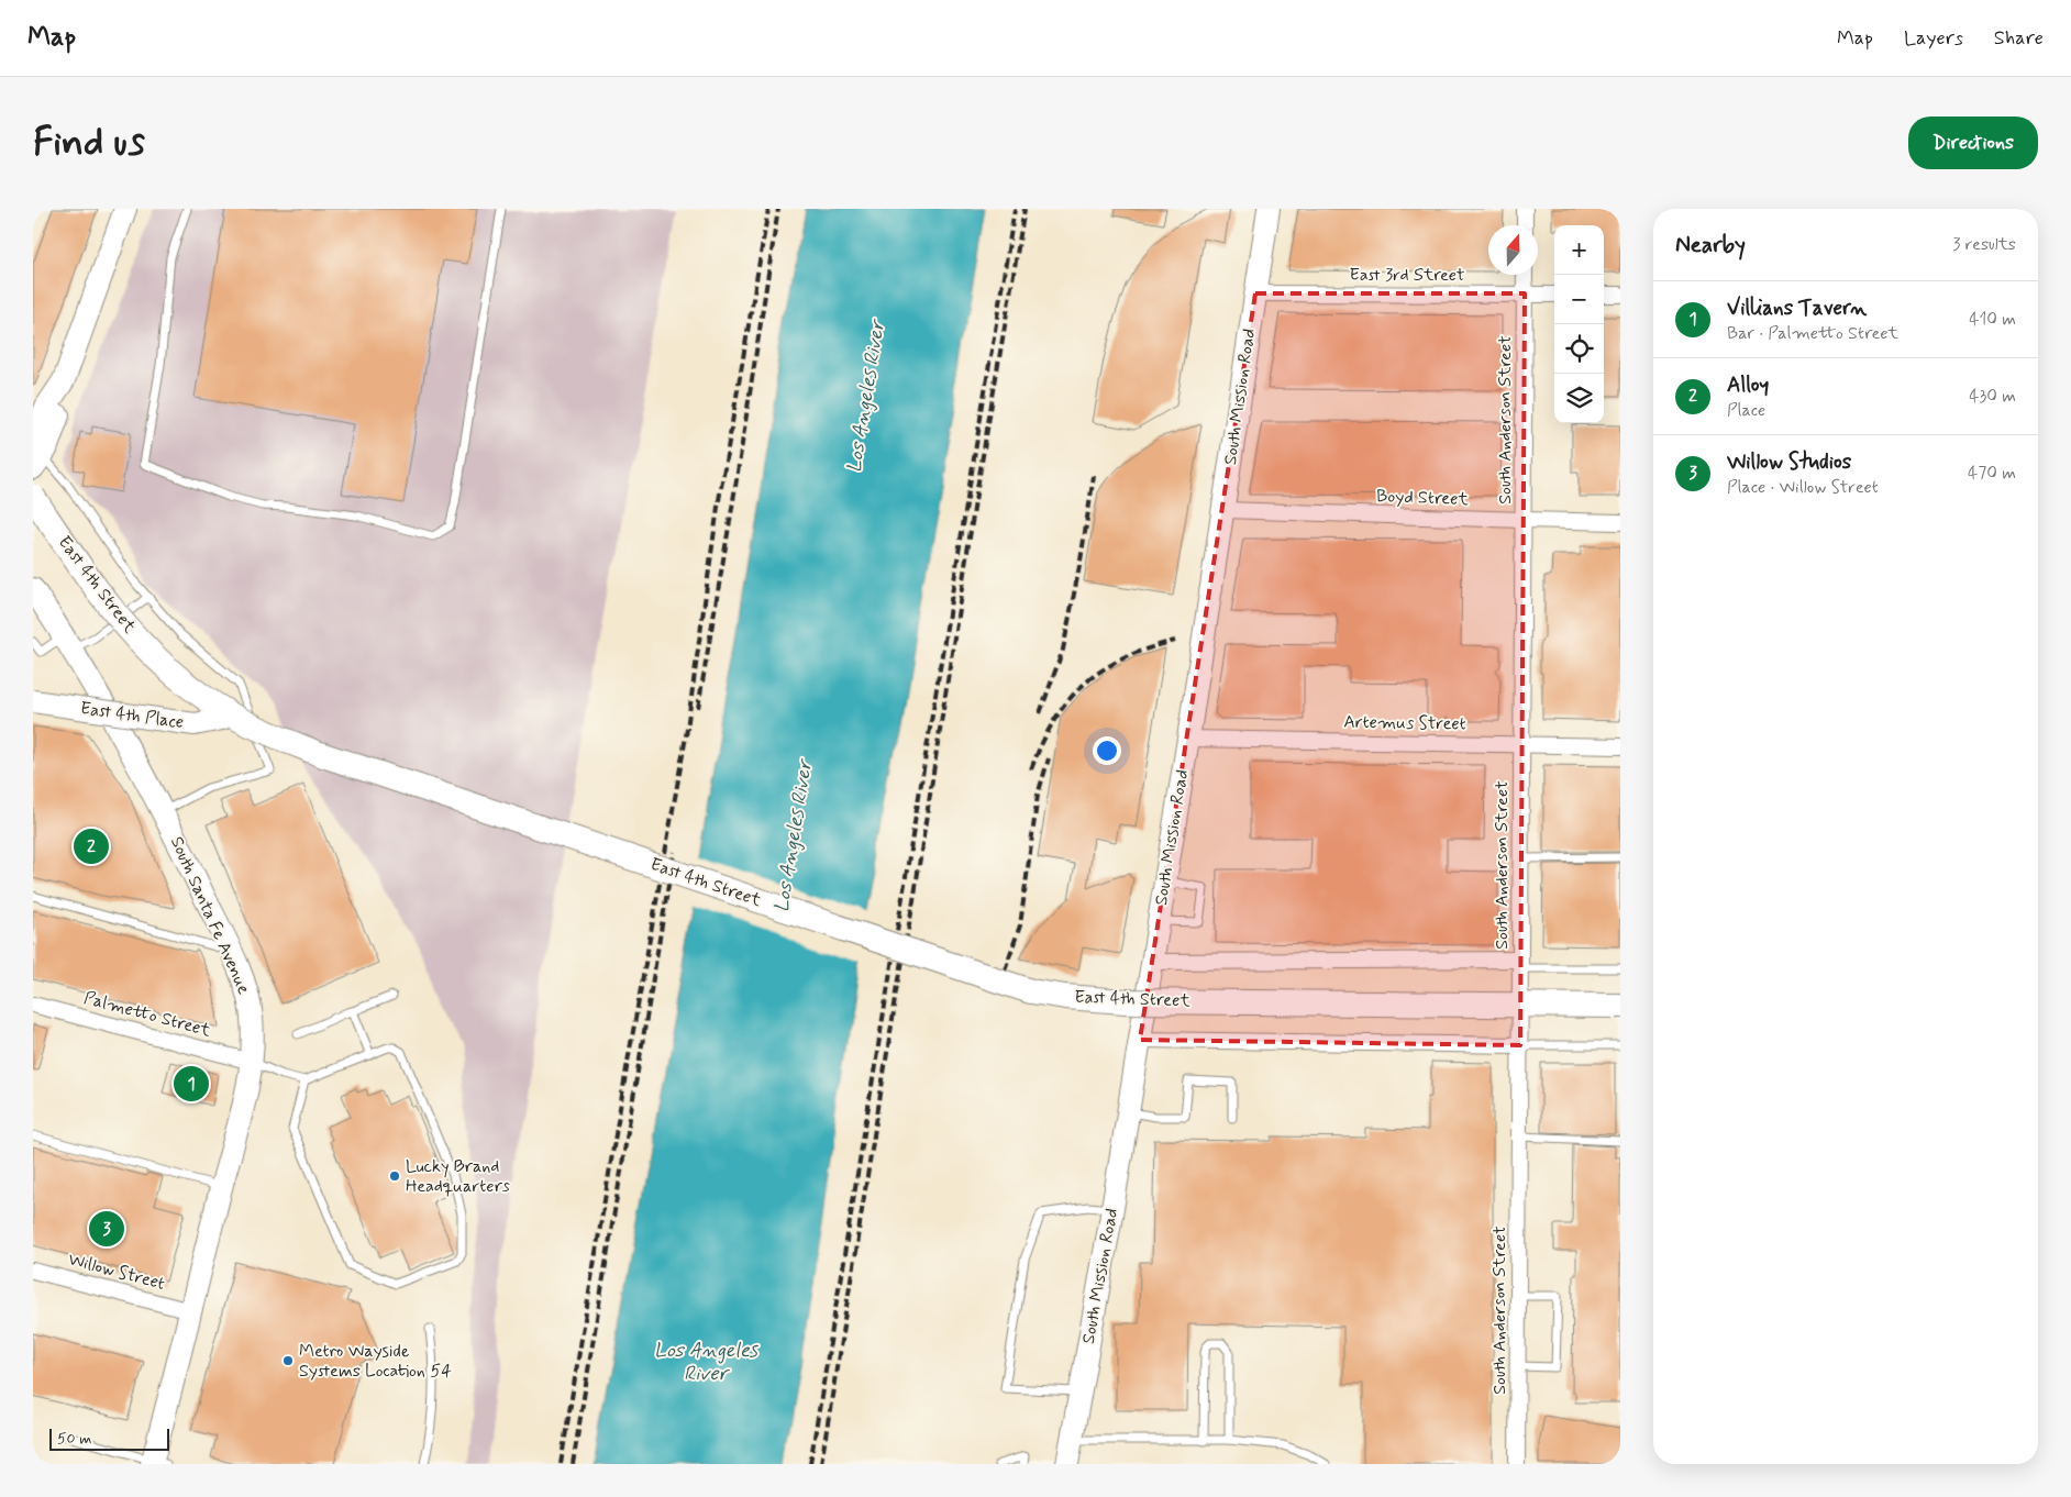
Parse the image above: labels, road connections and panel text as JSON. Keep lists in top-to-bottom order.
{
  "streets": {
    "main road": ["East 4th Street"],
    "street": [
      "East 3rd Street",
      "South Mission Road",
      "South Anderson Street",
      "Boyd Street",
      "East 4th Place",
      "Artemus Street",
      "South Santa Fe Avenue",
      "Palmetto Street",
      "Willow Street"
    ]
  },
  "crossings": [
    ["East 3rd Street", "South Mission Road"],
    ["East 3rd Street", "South Anderson Street"],
    ["South Mission Road", "Boyd Street"],
    ["South Mission Road", "Artemus Street"],
    ["South Anderson Street", "Boyd Street"],
    ["South Anderson Street", "East 4th Street"],
    ["South Anderson Street", "Artemus Street"],
    ["East 4th Street", "East 4th Place"],
    ["South Santa Fe Avenue", "Palmetto Street"],
    ["South Santa Fe Avenue", "Willow Street"]
  ],
  "water": ["Los Angeles River"],
  "places": ["Lucky Brand Headquarters", "Metro Wayside Systems Location 54"],
  "scale_bar": "50 m",
  "north": "top",
  "page": {
    "header": "Map",
    "nav": ["Map", "Layers", "Share"],
    "buttons": "Directions",
    "title": "Find us",
    "heading": ["Nearby", "3 results"],
    "map_buttons": ["+", "−"],
    "list": [
      {
        "mark": "1",
        "name": "Villians Tavern",
        "note": "Bar · Palmetto Street",
        "value": "410 m"
      },
      {
        "mark": "2",
        "name": "Alloy",
        "note": "Place",
        "value": "430 m"
      },
      {
        "mark": "3",
        "name": "Willow Studios",
        "note": "Place · Willow Street",
        "value": "470 m"
      }
    ],
    "pins": ["2", "1", "3"],
    "scale": "50 m"
  }
}
